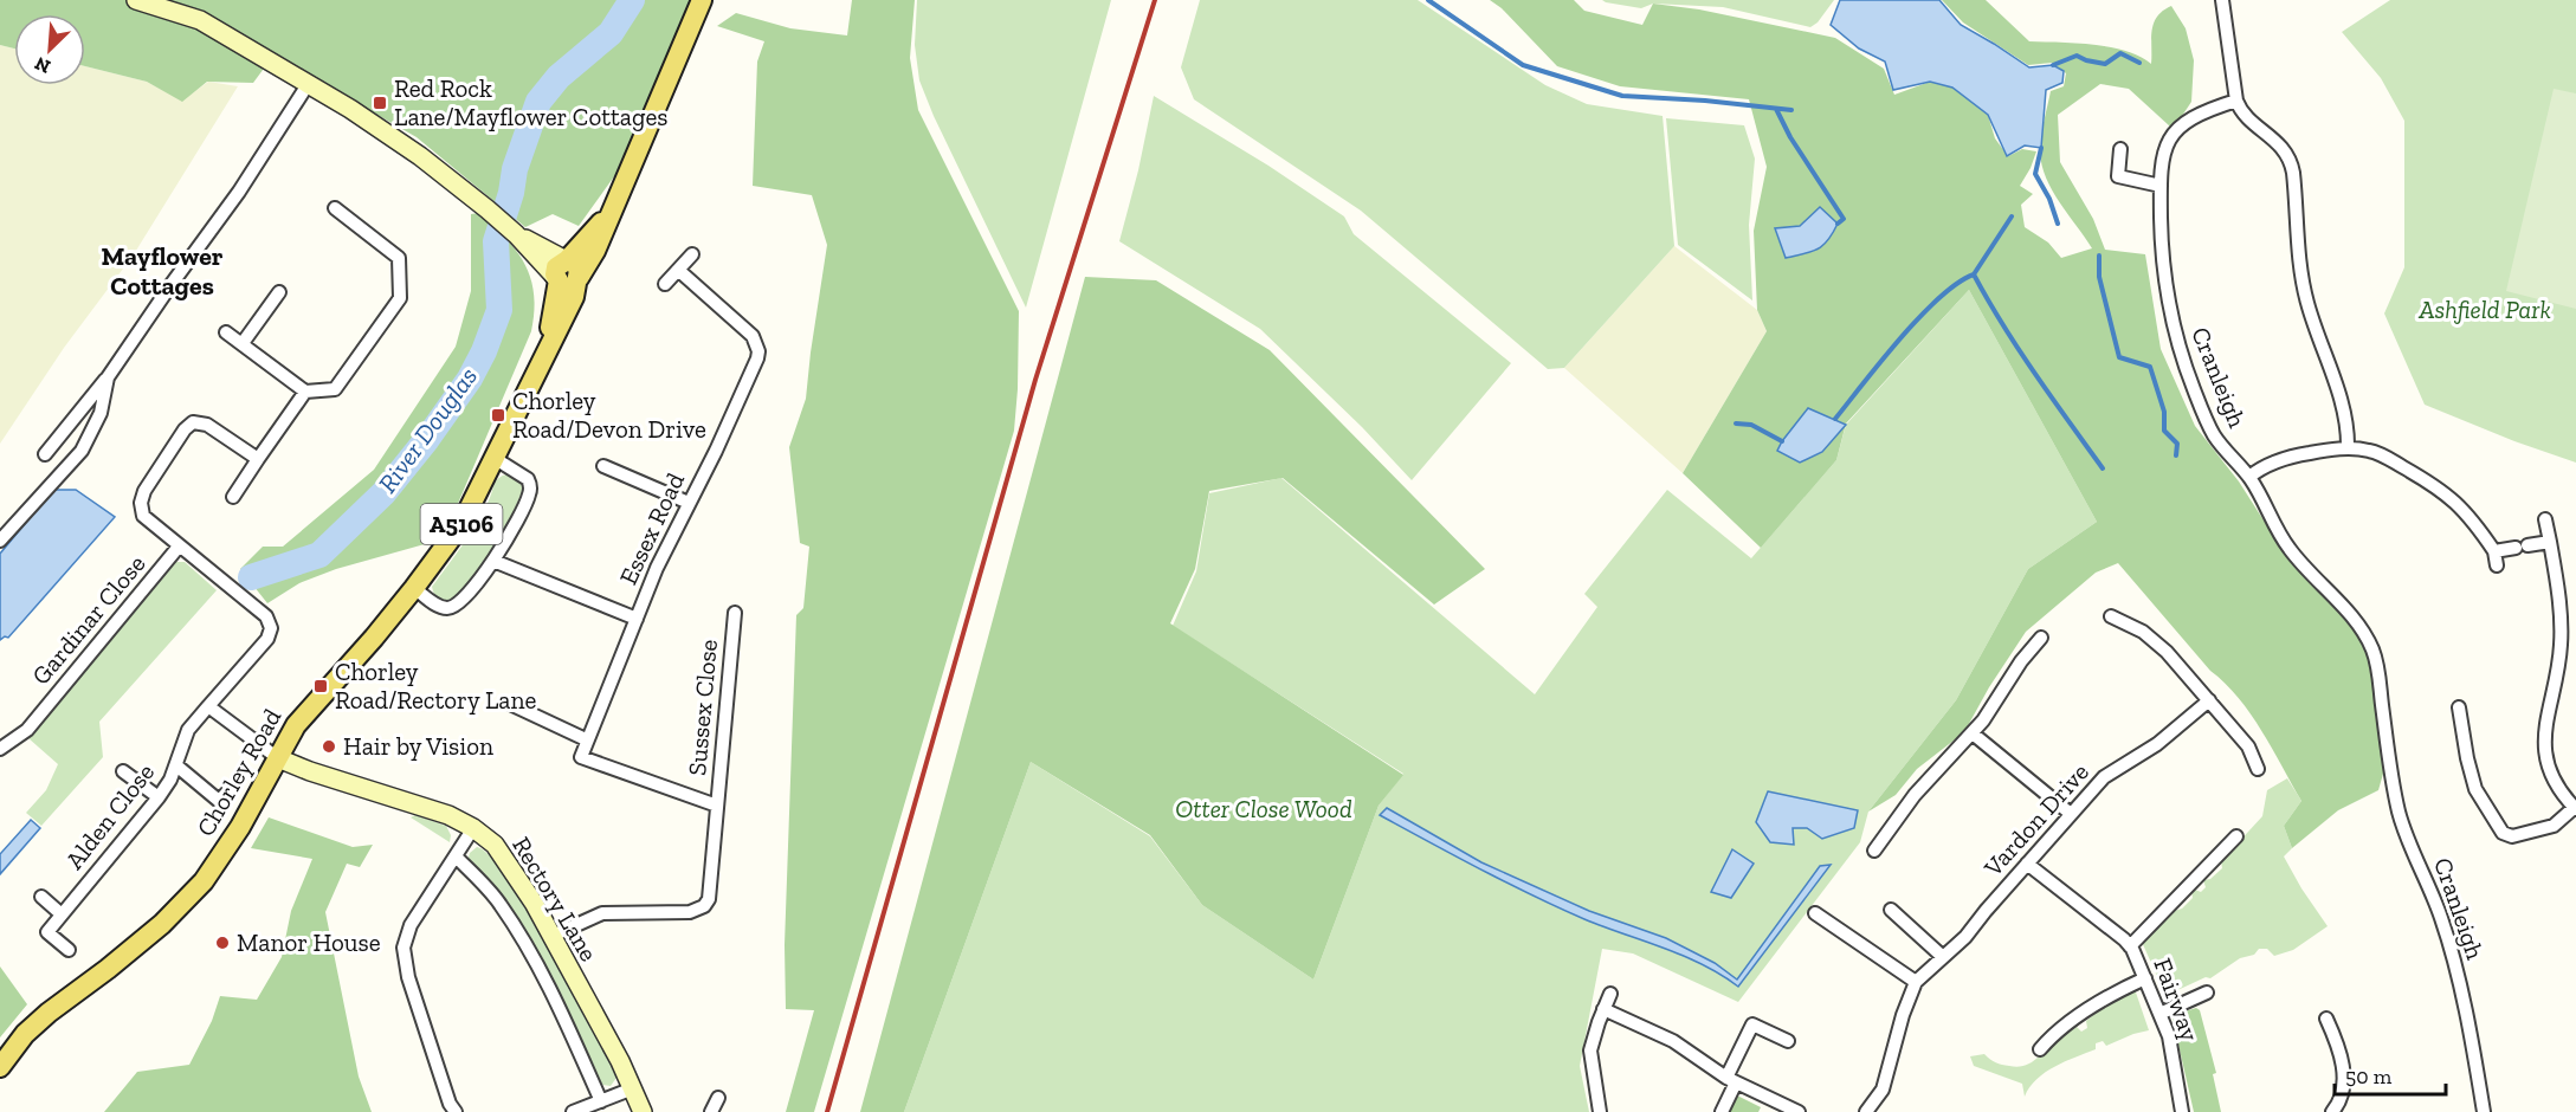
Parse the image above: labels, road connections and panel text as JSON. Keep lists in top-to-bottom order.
{
  "streets": {
    "main road": ["A5106", "Chorley Road", "Rectory Lane"],
    "street": [
      "Cranleigh",
      "Essex Road",
      "Gardinar Close",
      "Sussex Close",
      "Alden Close",
      "Vardon Drive",
      "Fairway"
    ]
  },
  "crossings": [
    ["Essex Road", "Sussex Close"],
    ["Gardinar Close", "Alden Close"],
    ["Sussex Close", "Rectory Lane"],
    ["Chorley Road", "Rectory Lane"],
    ["Vardon Drive", "Fairway"]
  ],
  "districts": ["Mayflower Cottages"],
  "water": ["River Douglas"],
  "parks": ["Ashfield Park", "Otter Close Wood"],
  "places": {
    "transit": ["Red Rock Lane/Mayflower Cottages", "Chorley Road/Devon Drive", "Chorley Road/Rectory Lane"],
    "other": ["Hair by Vision", "Manor House"]
  },
  "scale_bar": "50 m",
  "north": "bottom left"
}
